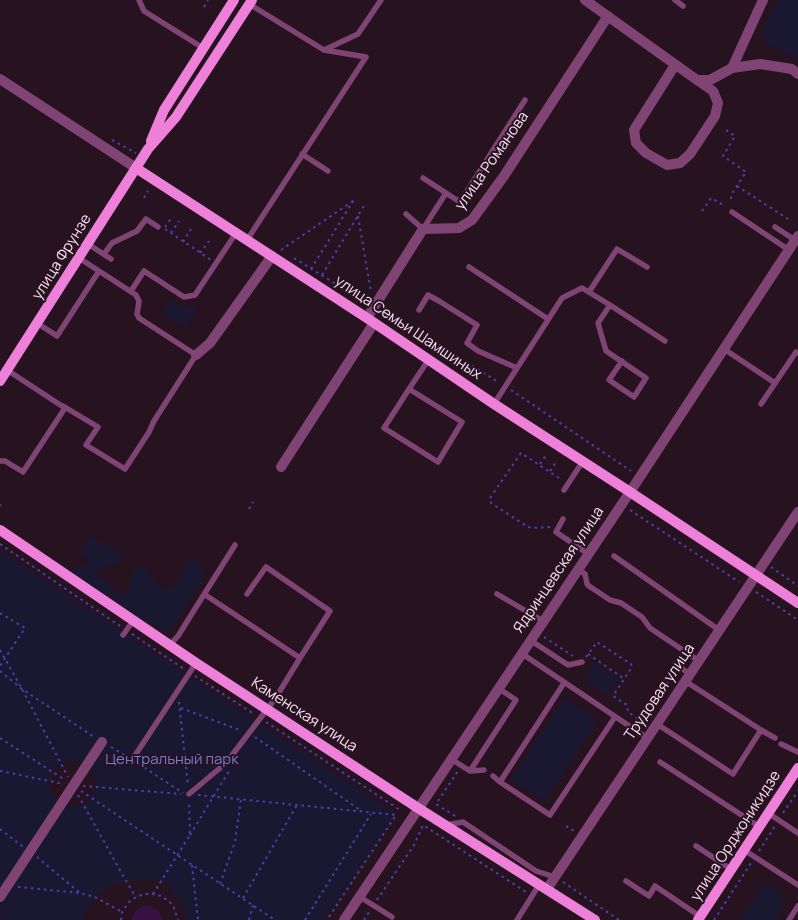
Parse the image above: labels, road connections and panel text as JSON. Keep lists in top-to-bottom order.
{
  "streets": {
    "street": [
      "улица Романова",
      "улица Фрунзе",
      "улица Семьи Шамшиных",
      "Ядринцевская улица",
      "Трудовая улица",
      "Каменская улица",
      "улица Орджоникидзе"
    ]
  },
  "crossings": [
    ["улица Фрунзе", "улица Семьи Шамшиных"],
    ["улица Семьи Шамшиных", "Ядринцевская улица"],
    ["улица Семьи Шамшиных", "Трудовая улица"],
    ["Ядринцевская улица", "Каменская улица"],
    ["Трудовая улица", "Каменская улица"]
  ],
  "parks": ["Центральный парк"]
}
